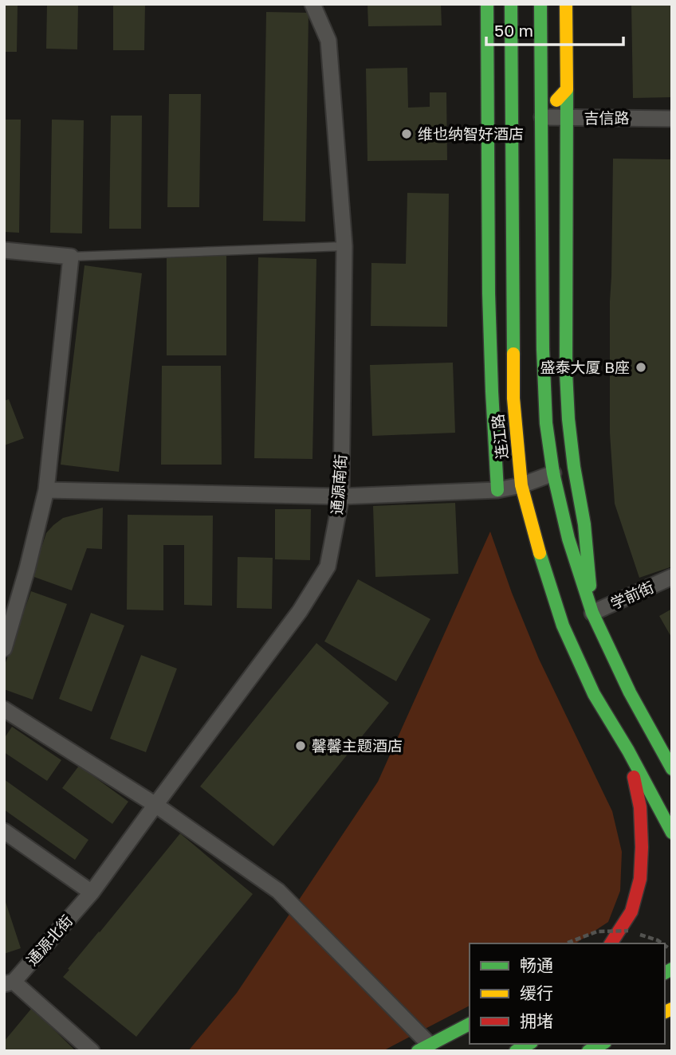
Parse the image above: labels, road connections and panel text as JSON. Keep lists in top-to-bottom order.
{
  "streets": {
    "main road": ["连江路"],
    "street": [
      "吉信路",
      "通源南街",
      "学前街",
      "通源北街"
    ]
  },
  "crossings": [
    ["通源南街", "通源北街"]
  ],
  "places": ["维也纳智好酒店", "盛泰大厦 B座", "馨馨主题酒店"],
  "legend": ["畅通", "缓行", "拥堵"],
  "scale_bar": "50 m"
}
